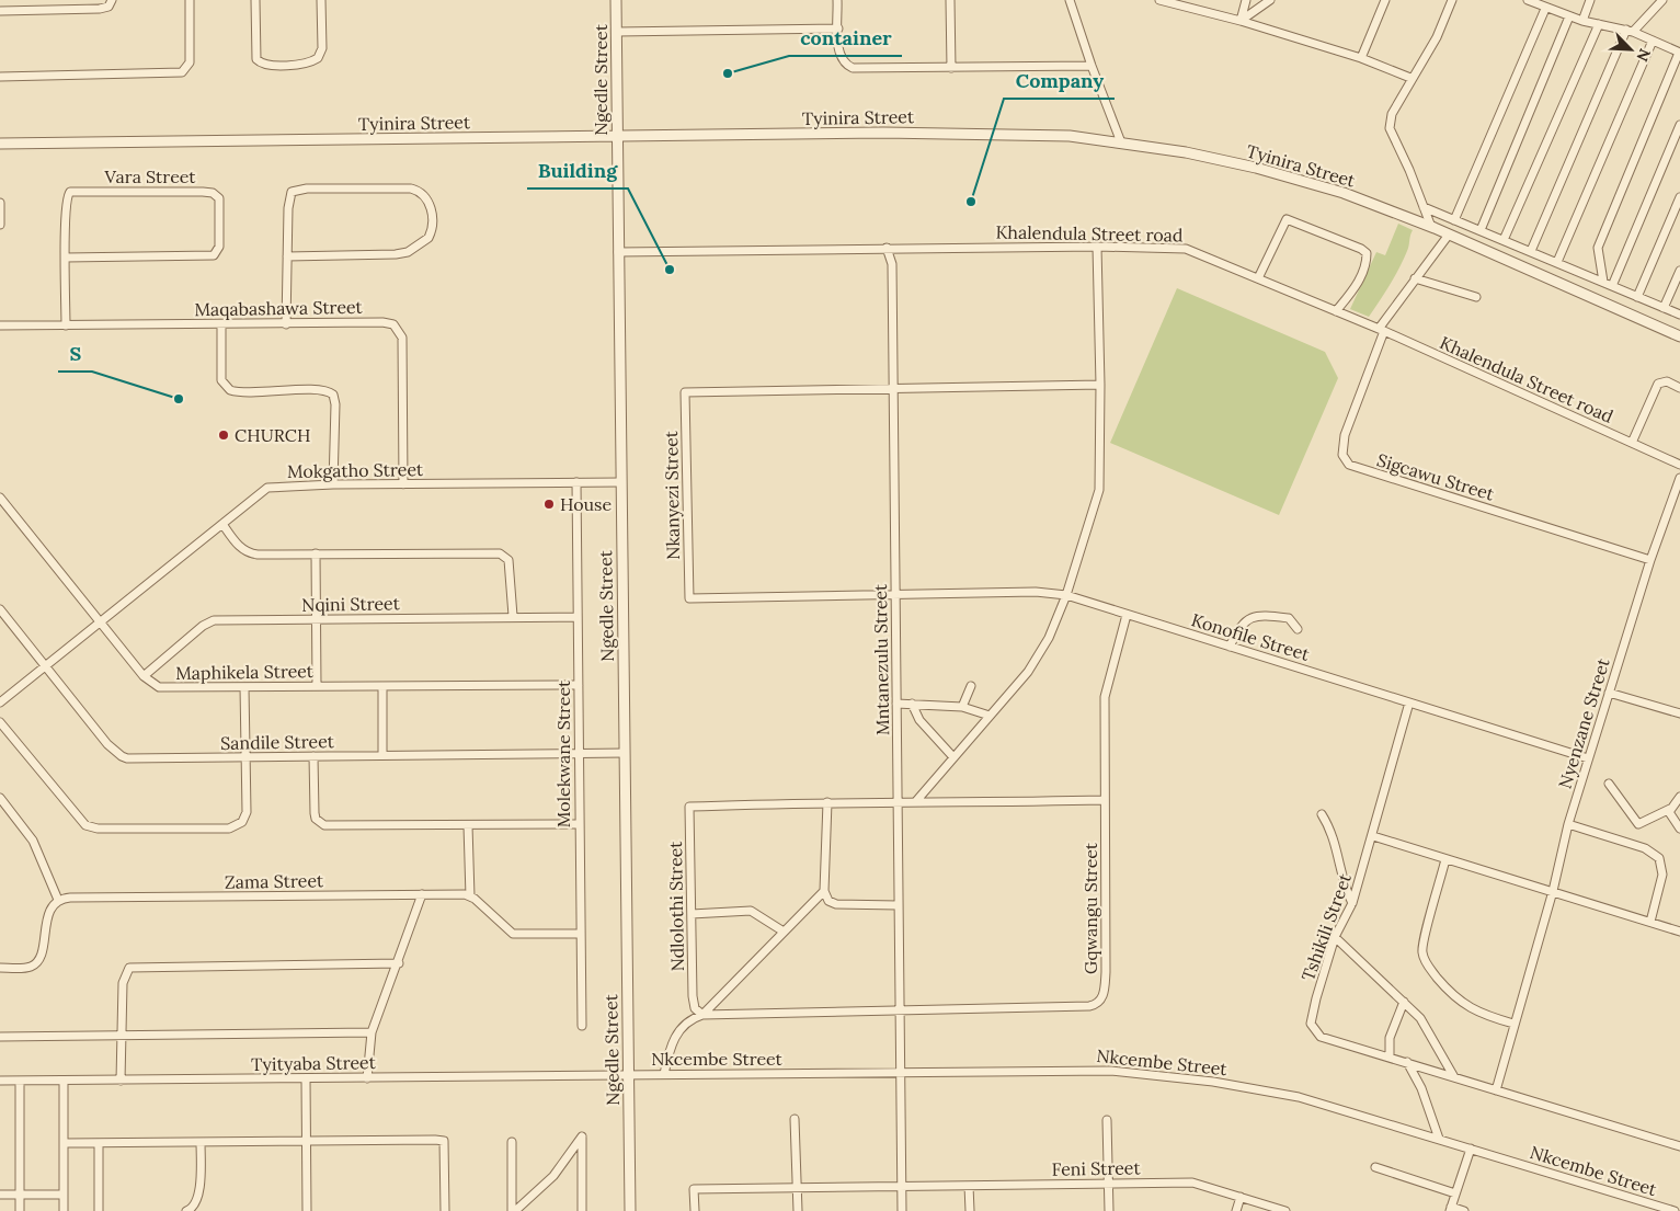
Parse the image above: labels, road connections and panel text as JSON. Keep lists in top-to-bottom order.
{
  "streets": {
    "street": [
      "Ngedle Street",
      "Tyinira Street",
      "Vara Street",
      "Khalendula Street road",
      "Maqabashawa Street",
      "Mokgatho Street",
      "Sigcawu Street",
      "Nkanyezi Street",
      "Nqini Street",
      "Konofile Street",
      "Mntanezulu Street",
      "Maphikela Street",
      "Nyenzane Street",
      "Sandile Street",
      "Molekwane Street",
      "Zama Street",
      "Ndlolothi Street",
      "Gqwangu Street",
      "Tshikili Street",
      "Nkcembe Street",
      "Tyityaba Street",
      "Feni Street"
    ]
  },
  "crossings": [
    ["Ngedle Street", "Tyinira Street"],
    ["Ngedle Street", "Khalendula Street road"],
    ["Ngedle Street", "Mokgatho Street"],
    ["Ngedle Street", "Sandile Street"],
    ["Ngedle Street", "Nkcembe Street"],
    ["Ngedle Street", "Tyityaba Street"],
    ["Tyinira Street", "Sigcawu Street"],
    ["Vara Street", "Maqabashawa Street"],
    ["Khalendula Street road", "Sigcawu Street"],
    ["Khalendula Street road", "Mntanezulu Street"],
    ["Maqabashawa Street", "Mokgatho Street"],
    ["Mokgatho Street", "Maphikela Street"],
    ["Mokgatho Street", "Sandile Street"],
    ["Mokgatho Street", "Molekwane Street"],
    ["Sigcawu Street", "Nyenzane Street"],
    ["Nkanyezi Street", "Konofile Street"],
    ["Nkanyezi Street", "Mntanezulu Street"],
    ["Nqini Street", "Maphikela Street"],
    ["Nqini Street", "Molekwane Street"],
    ["Konofile Street", "Mntanezulu Street"],
    ["Konofile Street", "Nyenzane Street"],
    ["Konofile Street", "Gqwangu Street"],
    ["Konofile Street", "Tshikili Street"],
    ["Mntanezulu Street", "Ndlolothi Street"],
    ["Mntanezulu Street", "Gqwangu Street"],
    ["Mntanezulu Street", "Nkcembe Street"],
    ["Mntanezulu Street", "Feni Street"],
    ["Maphikela Street", "Molekwane Street"],
    ["Nyenzane Street", "Tshikili Street"],
    ["Sandile Street", "Molekwane Street"],
    ["Ndlolothi Street", "Gqwangu Street"],
    ["Nkcembe Street", "Tyityaba Street"]
  ],
  "places": [
    "container",
    "Company",
    "Building",
    "S",
    "CHURCH",
    "House"
  ],
  "north": "bottom right"
}
